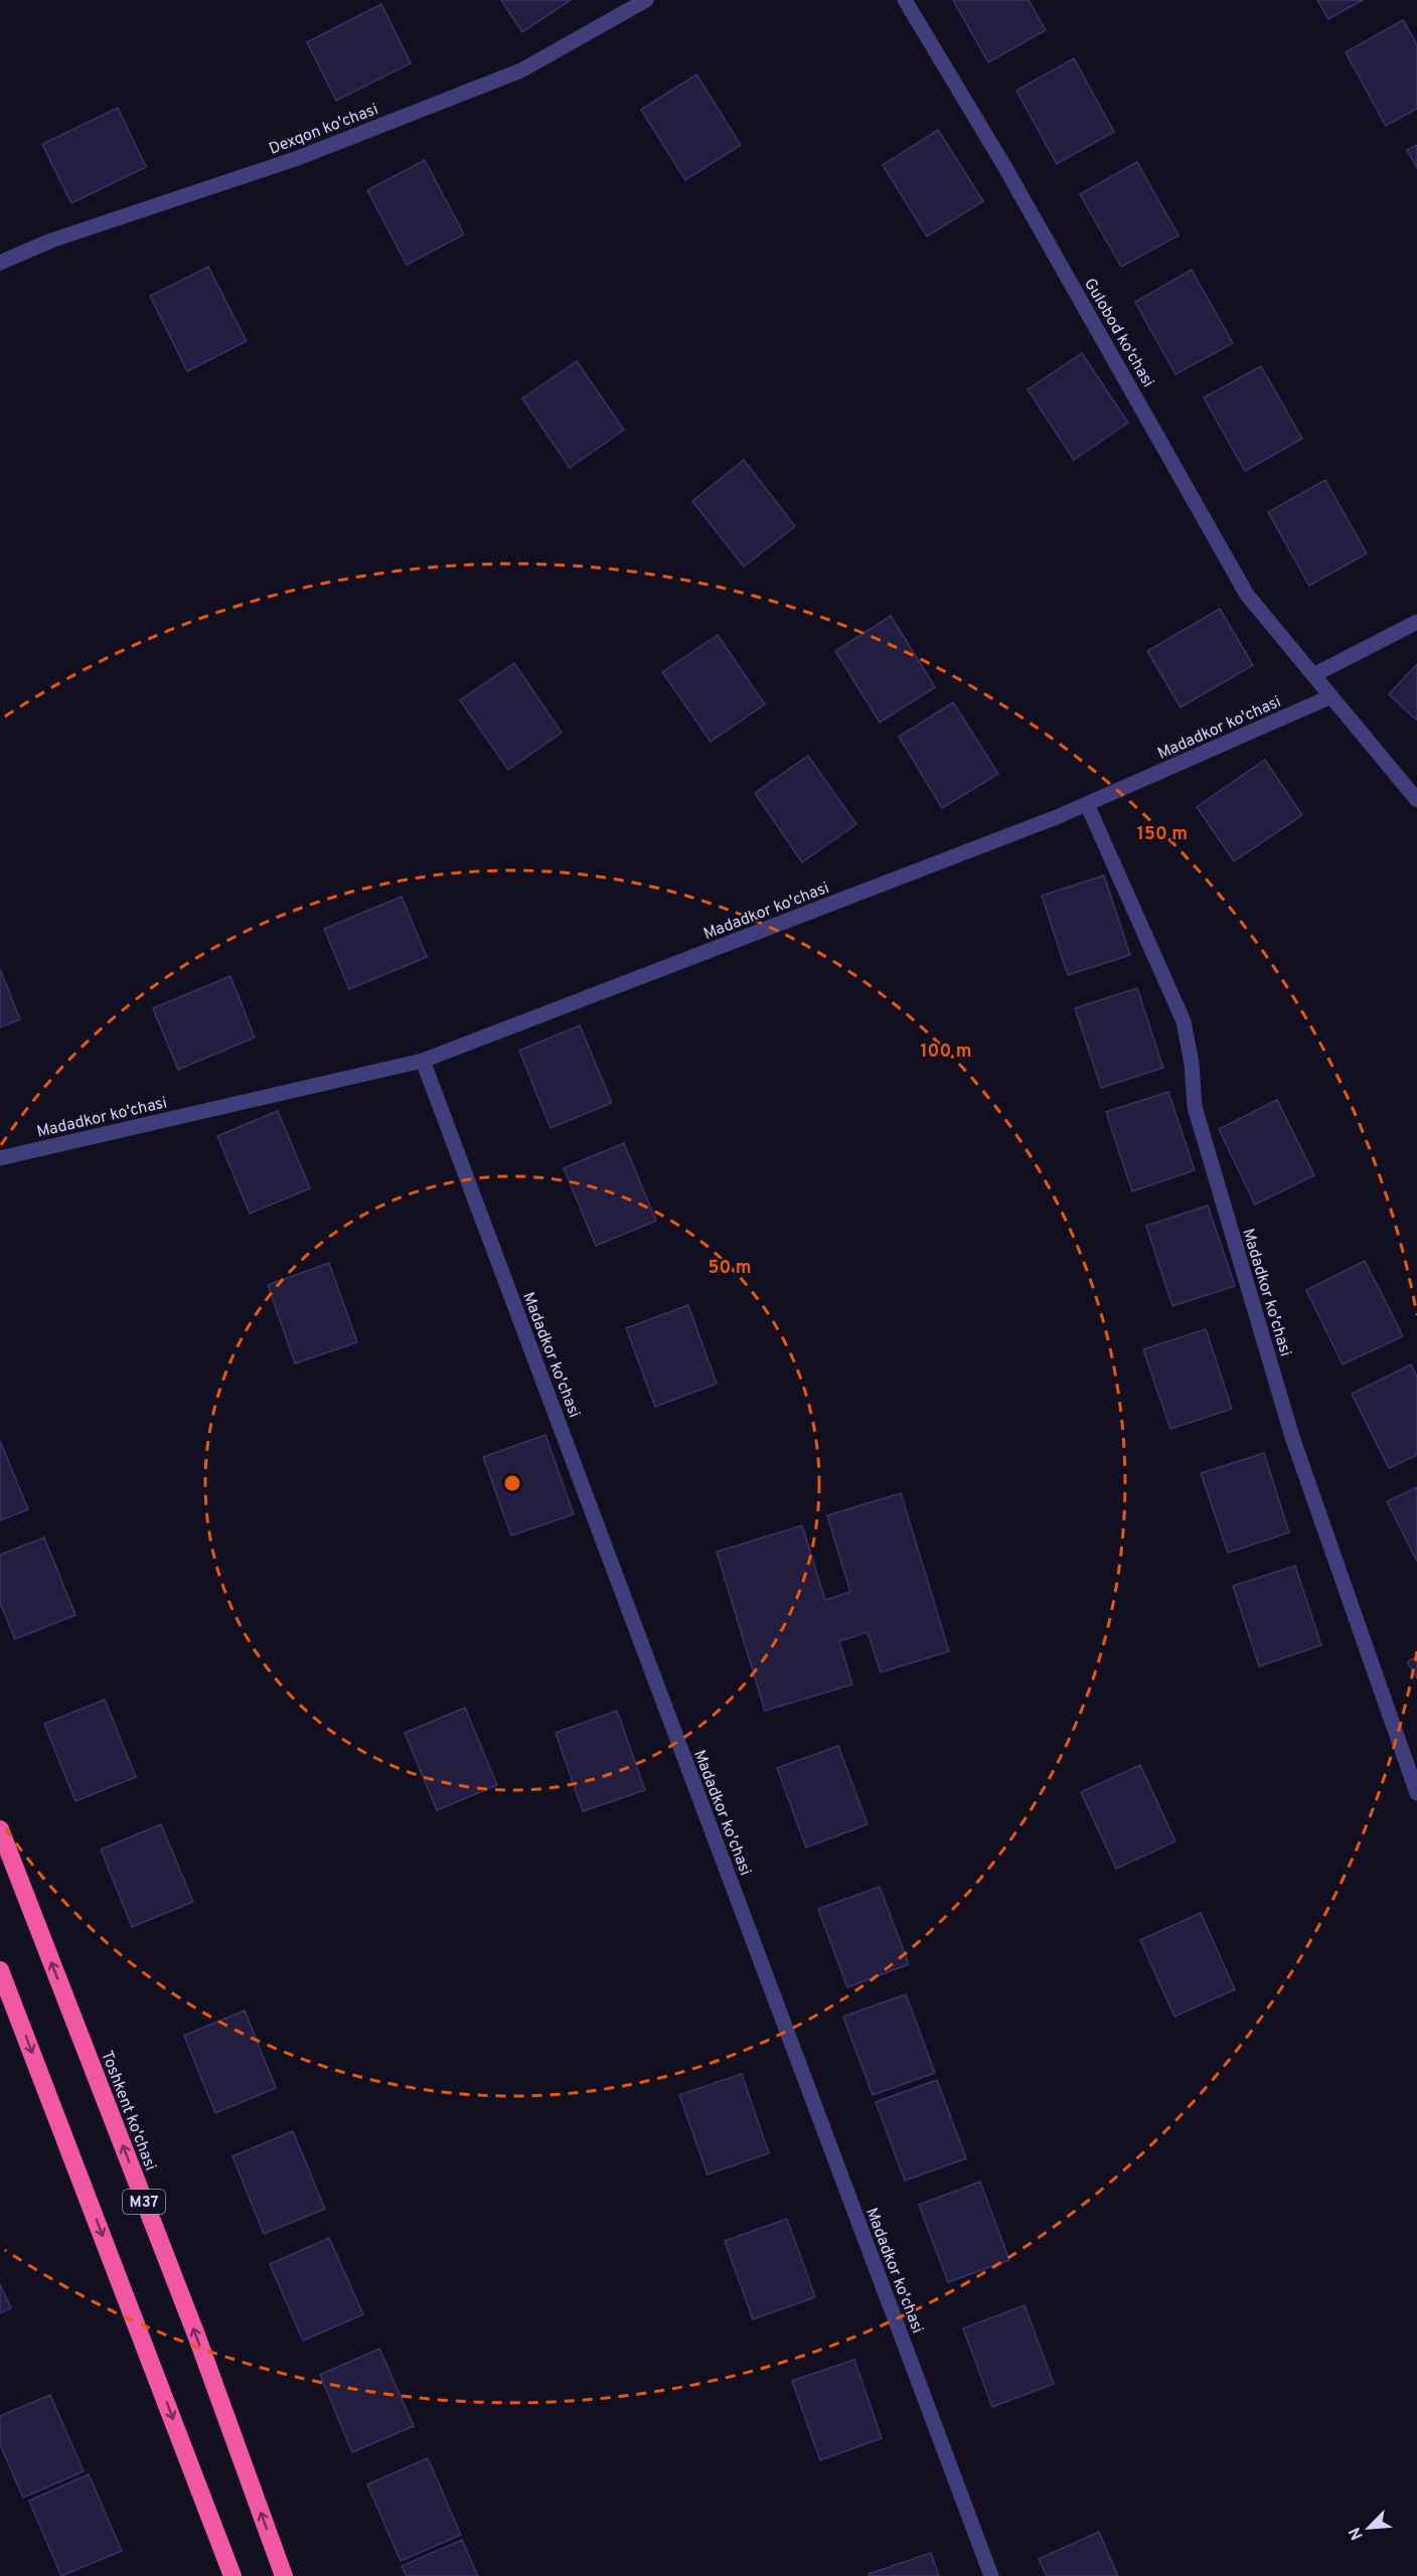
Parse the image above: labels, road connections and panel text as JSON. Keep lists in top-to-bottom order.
{
  "streets": {
    "highway": ["Toshkent ko'chasi", "M37"],
    "street": ["Dexqon ko'chasi", "Gulobod ko'chasi", "Madadkor ko'chasi"]
  },
  "crossings": [
    ["Gulobod ko'chasi", "Madadkor ko'chasi"]
  ],
  "north": "bottom left",
  "rings": ["150 m", "100 m", "50 m"]
}
